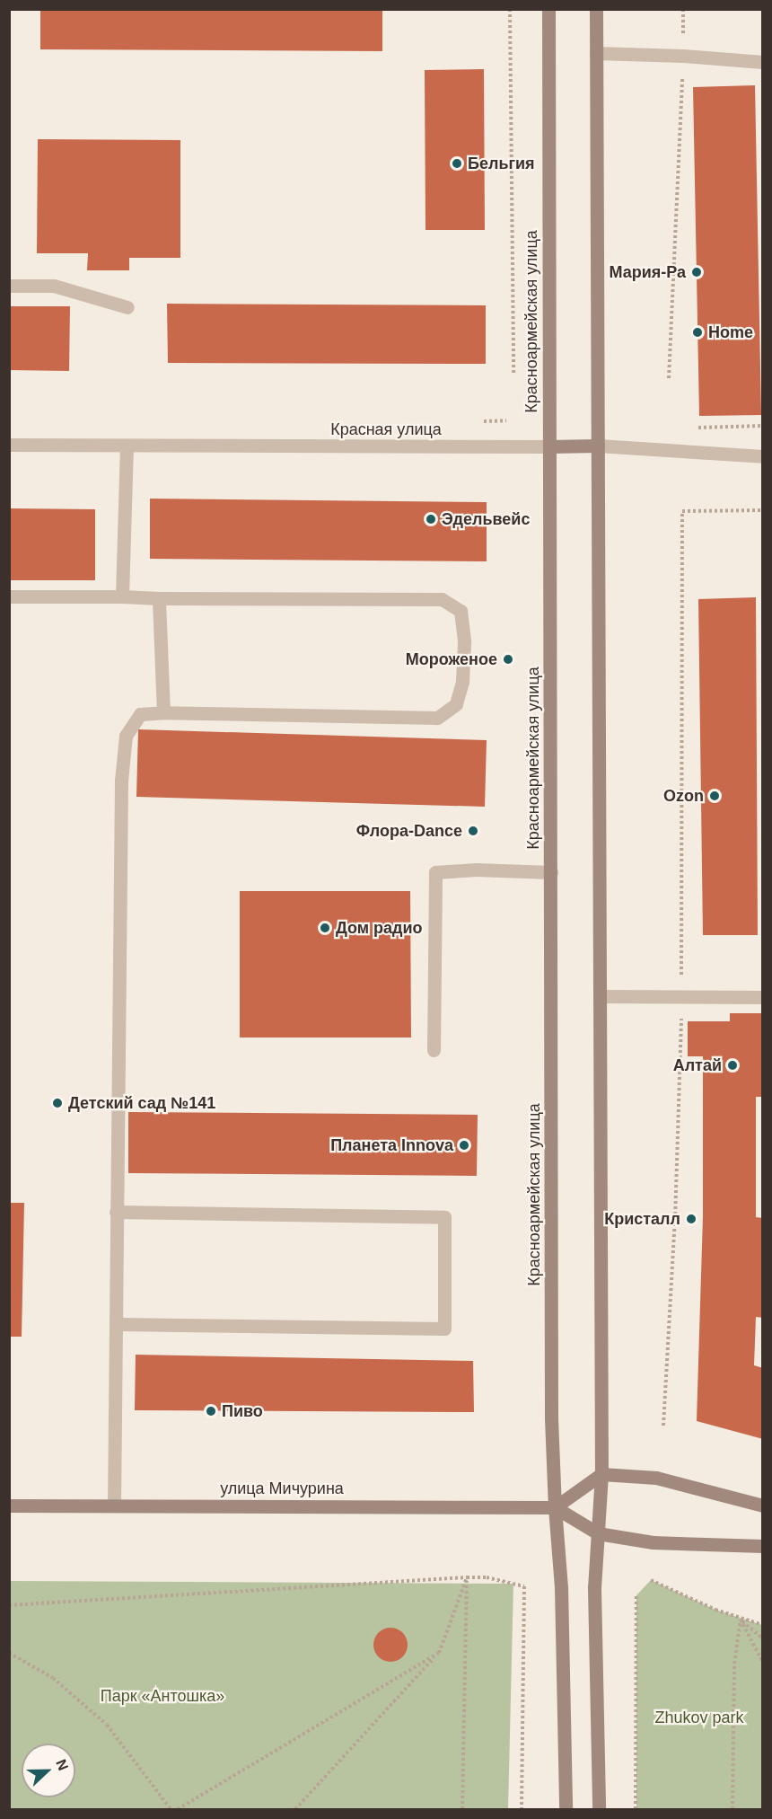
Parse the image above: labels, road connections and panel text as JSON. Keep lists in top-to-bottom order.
{
  "streets": {
    "main road": ["Красноармейская улица", "Красная улица", "улица Мичурина"]
  },
  "crossings": [
    ["Красноармейская улица", "Красная улица"],
    ["Красноармейская улица", "улица Мичурина"]
  ],
  "parks": ["Парк «Антошка»", "Zhukov park"],
  "places": [
    "Бельгия",
    "Мария-Ра",
    "Home",
    "Эдельвейс",
    "Мороженое",
    "Ozon",
    "Флора-Dance",
    "Дом радио",
    "Алтай",
    "Детский сад №141",
    "Планета Innova",
    "Кристалл",
    "Пиво"
  ],
  "north": "right"
}
